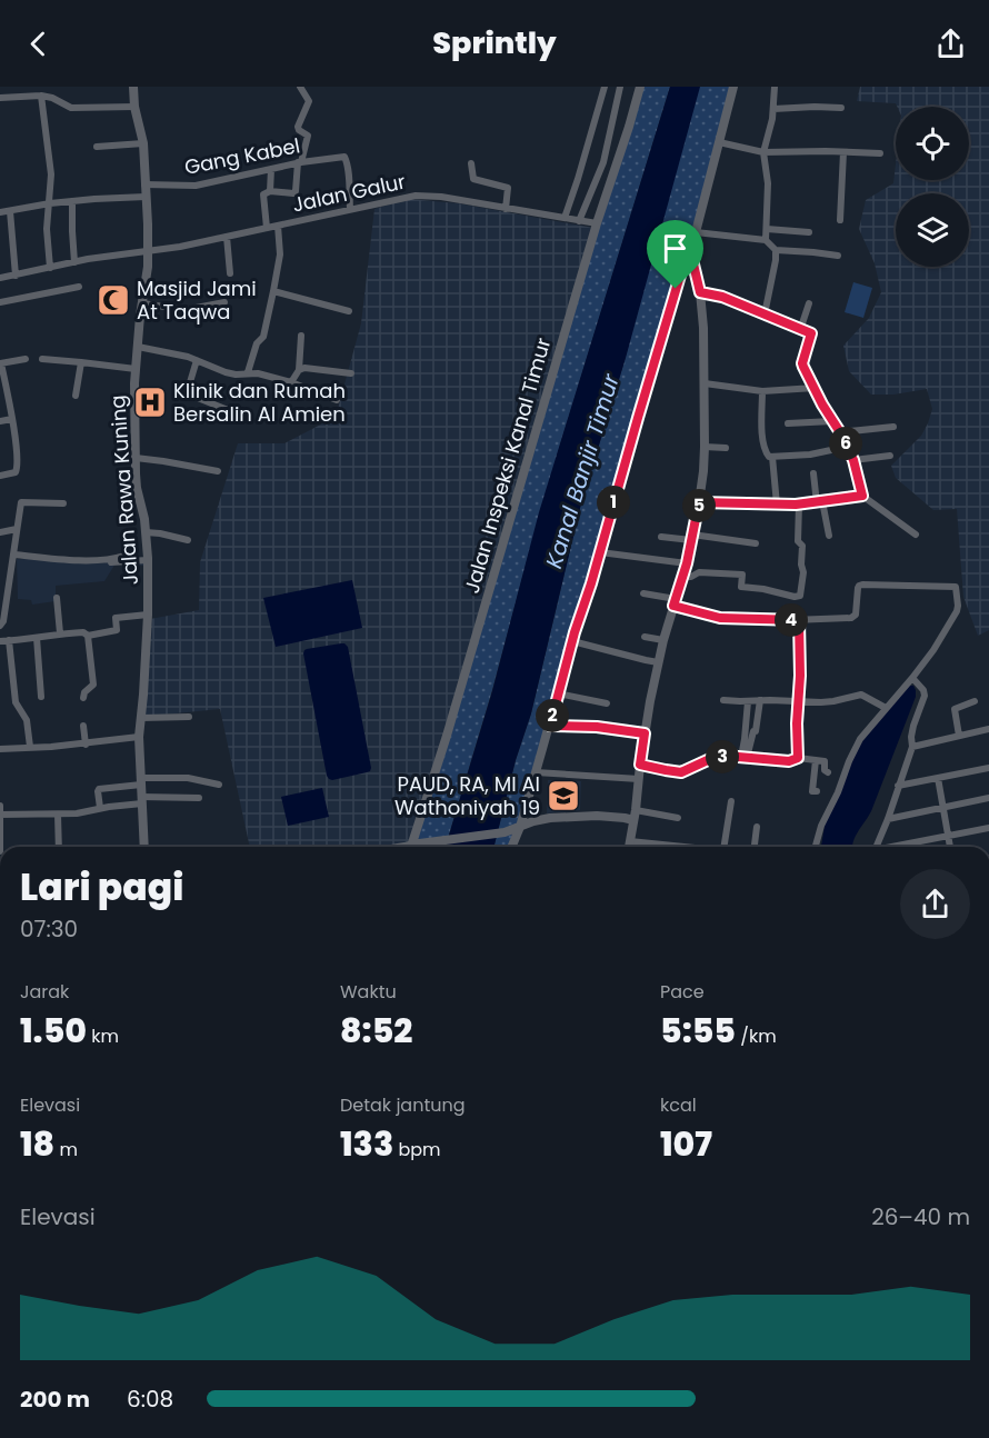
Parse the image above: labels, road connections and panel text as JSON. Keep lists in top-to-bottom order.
{
  "streets": {
    "street": [
      "Gang Kabel",
      "Jalan Galur",
      "Jalan Inspeksi Kanal Timur",
      "Jalan Rawa Kuning"
    ]
  },
  "crossings": [
    ["Gang Kabel", "Jalan Galur"],
    ["Gang Kabel", "Jalan Rawa Kuning"],
    ["Jalan Galur", "Jalan Inspeksi Kanal Timur"],
    ["Jalan Galur", "Jalan Rawa Kuning"]
  ],
  "water": ["Kanal Banjir Timur"],
  "places": {
    "mosque": ["Masjid Jami At Taqwa"],
    "hospital": ["Klinik dan Rumah Bersalin Al Amien"],
    "school or university": ["PAUD, RA, MI Al Wathoniyah 19"]
  },
  "page": {
    "header": "Sprintly",
    "pins": [
      "6",
      "1",
      "5",
      "4",
      "2",
      "3"
    ],
    "heading": ["Lari pagi", "07:30"],
    "stats": [
      ["Jarak", "1.50 km"],
      ["Waktu", "8:52"],
      ["Pace", "5:55 /km"],
      ["Elevasi", "18 m"],
      ["Detak jantung", "133 bpm"],
      ["kcal", "107"]
    ],
    "chart": ["Elevasi", "26–40 m"],
    "list": [
      {
        "name": "200 m",
        "note": "6:08"
      }
    ]
  }
}
